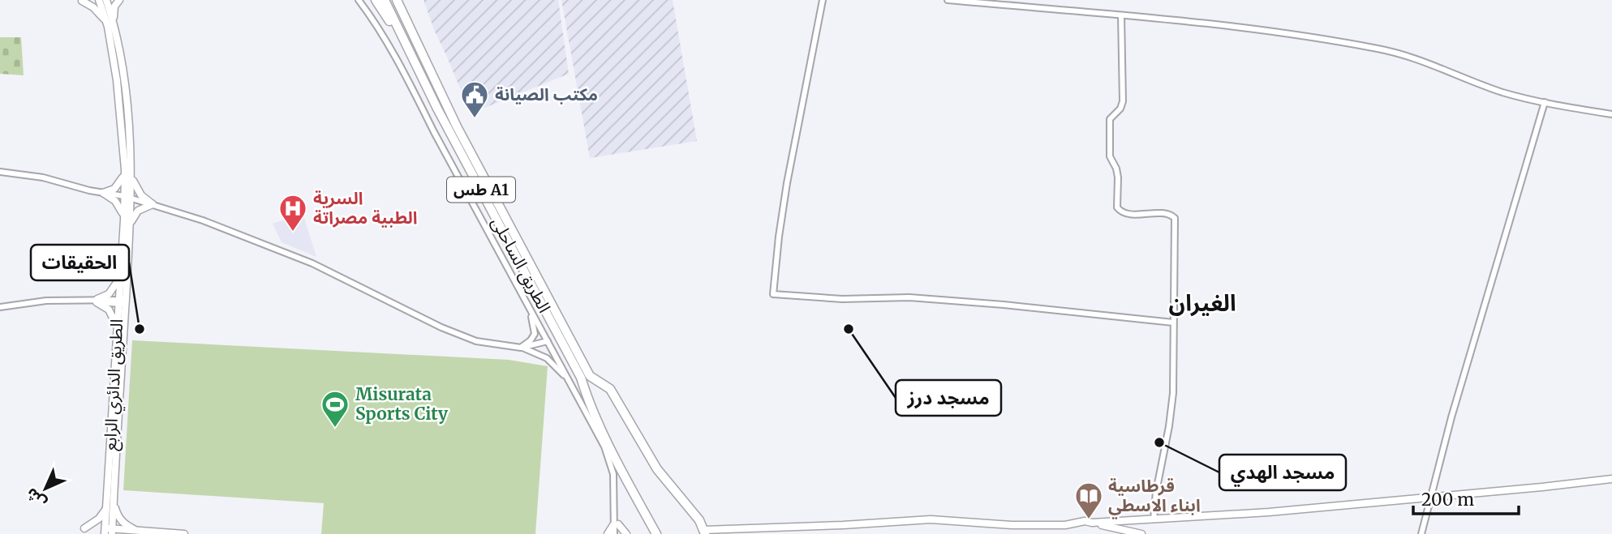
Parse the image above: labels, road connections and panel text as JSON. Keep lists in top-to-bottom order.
{
  "streets": {
    "highway": ["طس A1", "الطريق الساحلى"],
    "main road": ["الطريق الدائري الرابع"]
  },
  "districts": ["الغيران"],
  "places": {
    "public building": ["مكتب الصيانة"],
    "hospital": ["السرية الطبية مصراتة"],
    "other": ["الحقيقات", "مسجد درز", "مسجد الهدي"],
    "sports": ["Misurata Sports City"],
    "library": ["قرطاسية ابناء الاسطي"]
  },
  "scale_bar": "200 m",
  "north": "bottom left"
}
